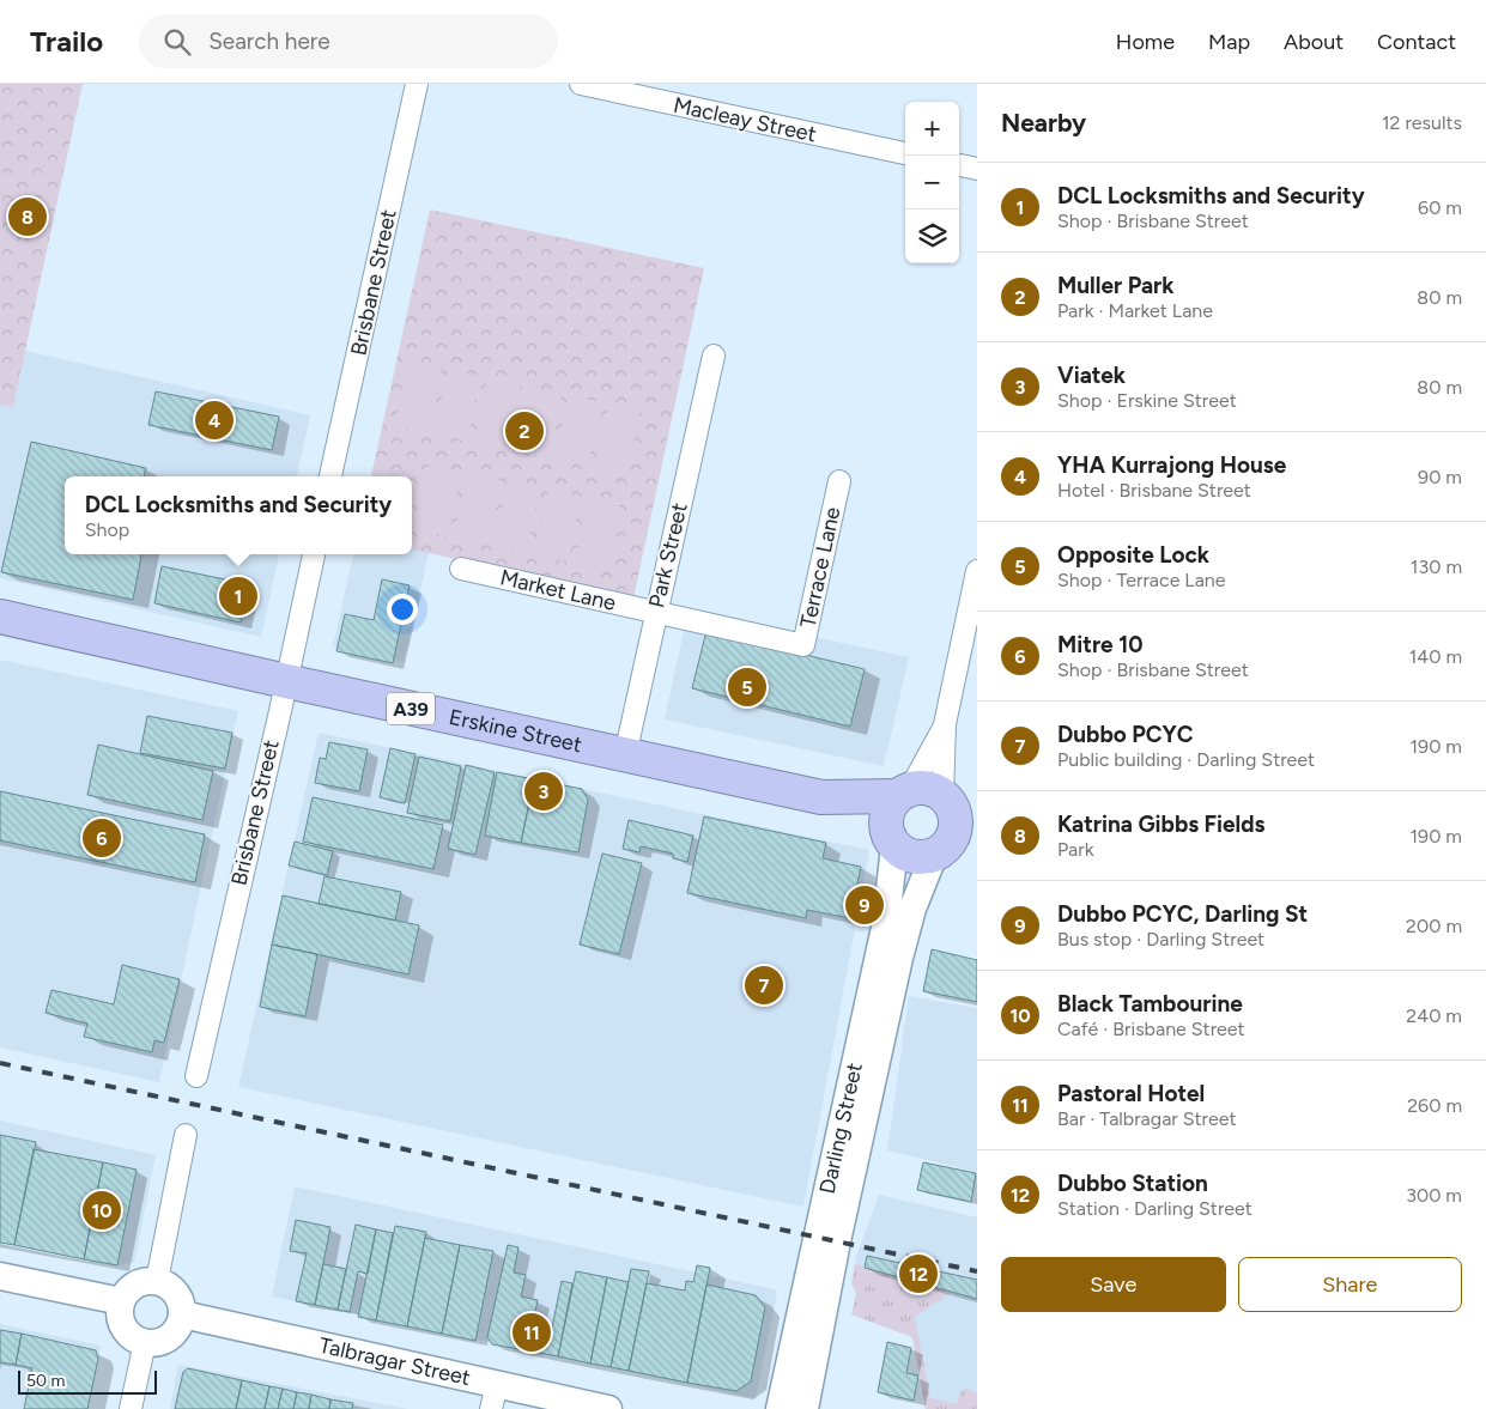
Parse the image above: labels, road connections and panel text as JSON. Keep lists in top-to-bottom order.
{
  "streets": {
    "highway": ["A39", "Erskine Street"],
    "street": [
      "Macleay Street",
      "Brisbane Street",
      "Park Street",
      "Terrace Lane",
      "Market Lane",
      "Darling Street",
      "Talbragar Street"
    ]
  },
  "crossings": [
    ["Brisbane Street", "Erskine Street"],
    ["Park Street", "Terrace Lane"],
    ["Park Street", "Market Lane"],
    ["Park Street", "Erskine Street"],
    ["Terrace Lane", "Market Lane"],
    ["A39", "Erskine Street"],
    ["A39", "Darling Street"],
    ["Erskine Street", "Darling Street"]
  ],
  "scale_bar": "50 m",
  "page": {
    "header": "Trailo",
    "search": "Search here",
    "nav": [
      "Home",
      "Map",
      "About",
      "Contact"
    ],
    "heading": ["Nearby", "12 results"],
    "map_buttons": ["+", "−"],
    "list": [
      {
        "mark": "1",
        "name": "DCL Locksmiths and Security",
        "note": "Shop · Brisbane Street",
        "value": "60 m"
      },
      {
        "mark": "2",
        "name": "Muller Park",
        "note": "Park · Market Lane",
        "value": "80 m"
      },
      {
        "mark": "3",
        "name": "Viatek",
        "note": "Shop · Erskine Street",
        "value": "80 m"
      },
      {
        "mark": "4",
        "name": "YHA Kurrajong House",
        "note": "Hotel · Brisbane Street",
        "value": "90 m"
      },
      {
        "mark": "5",
        "name": "Opposite Lock",
        "note": "Shop · Terrace Lane",
        "value": "130 m"
      },
      {
        "mark": "6",
        "name": "Mitre 10",
        "note": "Shop · Brisbane Street",
        "value": "140 m"
      },
      {
        "mark": "7",
        "name": "Dubbo PCYC",
        "note": "Public building · Darling Street",
        "value": "190 m"
      },
      {
        "mark": "8",
        "name": "Katrina Gibbs Fields",
        "note": "Park",
        "value": "190 m"
      },
      {
        "mark": "9",
        "name": "Dubbo PCYC, Darling St",
        "note": "Bus stop · Darling Street",
        "value": "200 m"
      },
      {
        "mark": "10",
        "name": "Black Tambourine",
        "note": "Café · Brisbane Street",
        "value": "240 m"
      },
      {
        "mark": "11",
        "name": "Pastoral Hotel",
        "note": "Bar · Talbragar Street",
        "value": "260 m"
      },
      {
        "mark": "12",
        "name": "Dubbo Station",
        "note": "Station · Darling Street",
        "value": "300 m"
      }
    ],
    "pins": [
      "8",
      "4",
      "2",
      "1",
      "5",
      "3",
      "6",
      "9",
      "7",
      "10",
      "12",
      "11"
    ],
    "popup": ["DCL Locksmiths and Security", "Shop"],
    "buttons": ["Save", "Share"],
    "scale": "50 m"
  }
}
